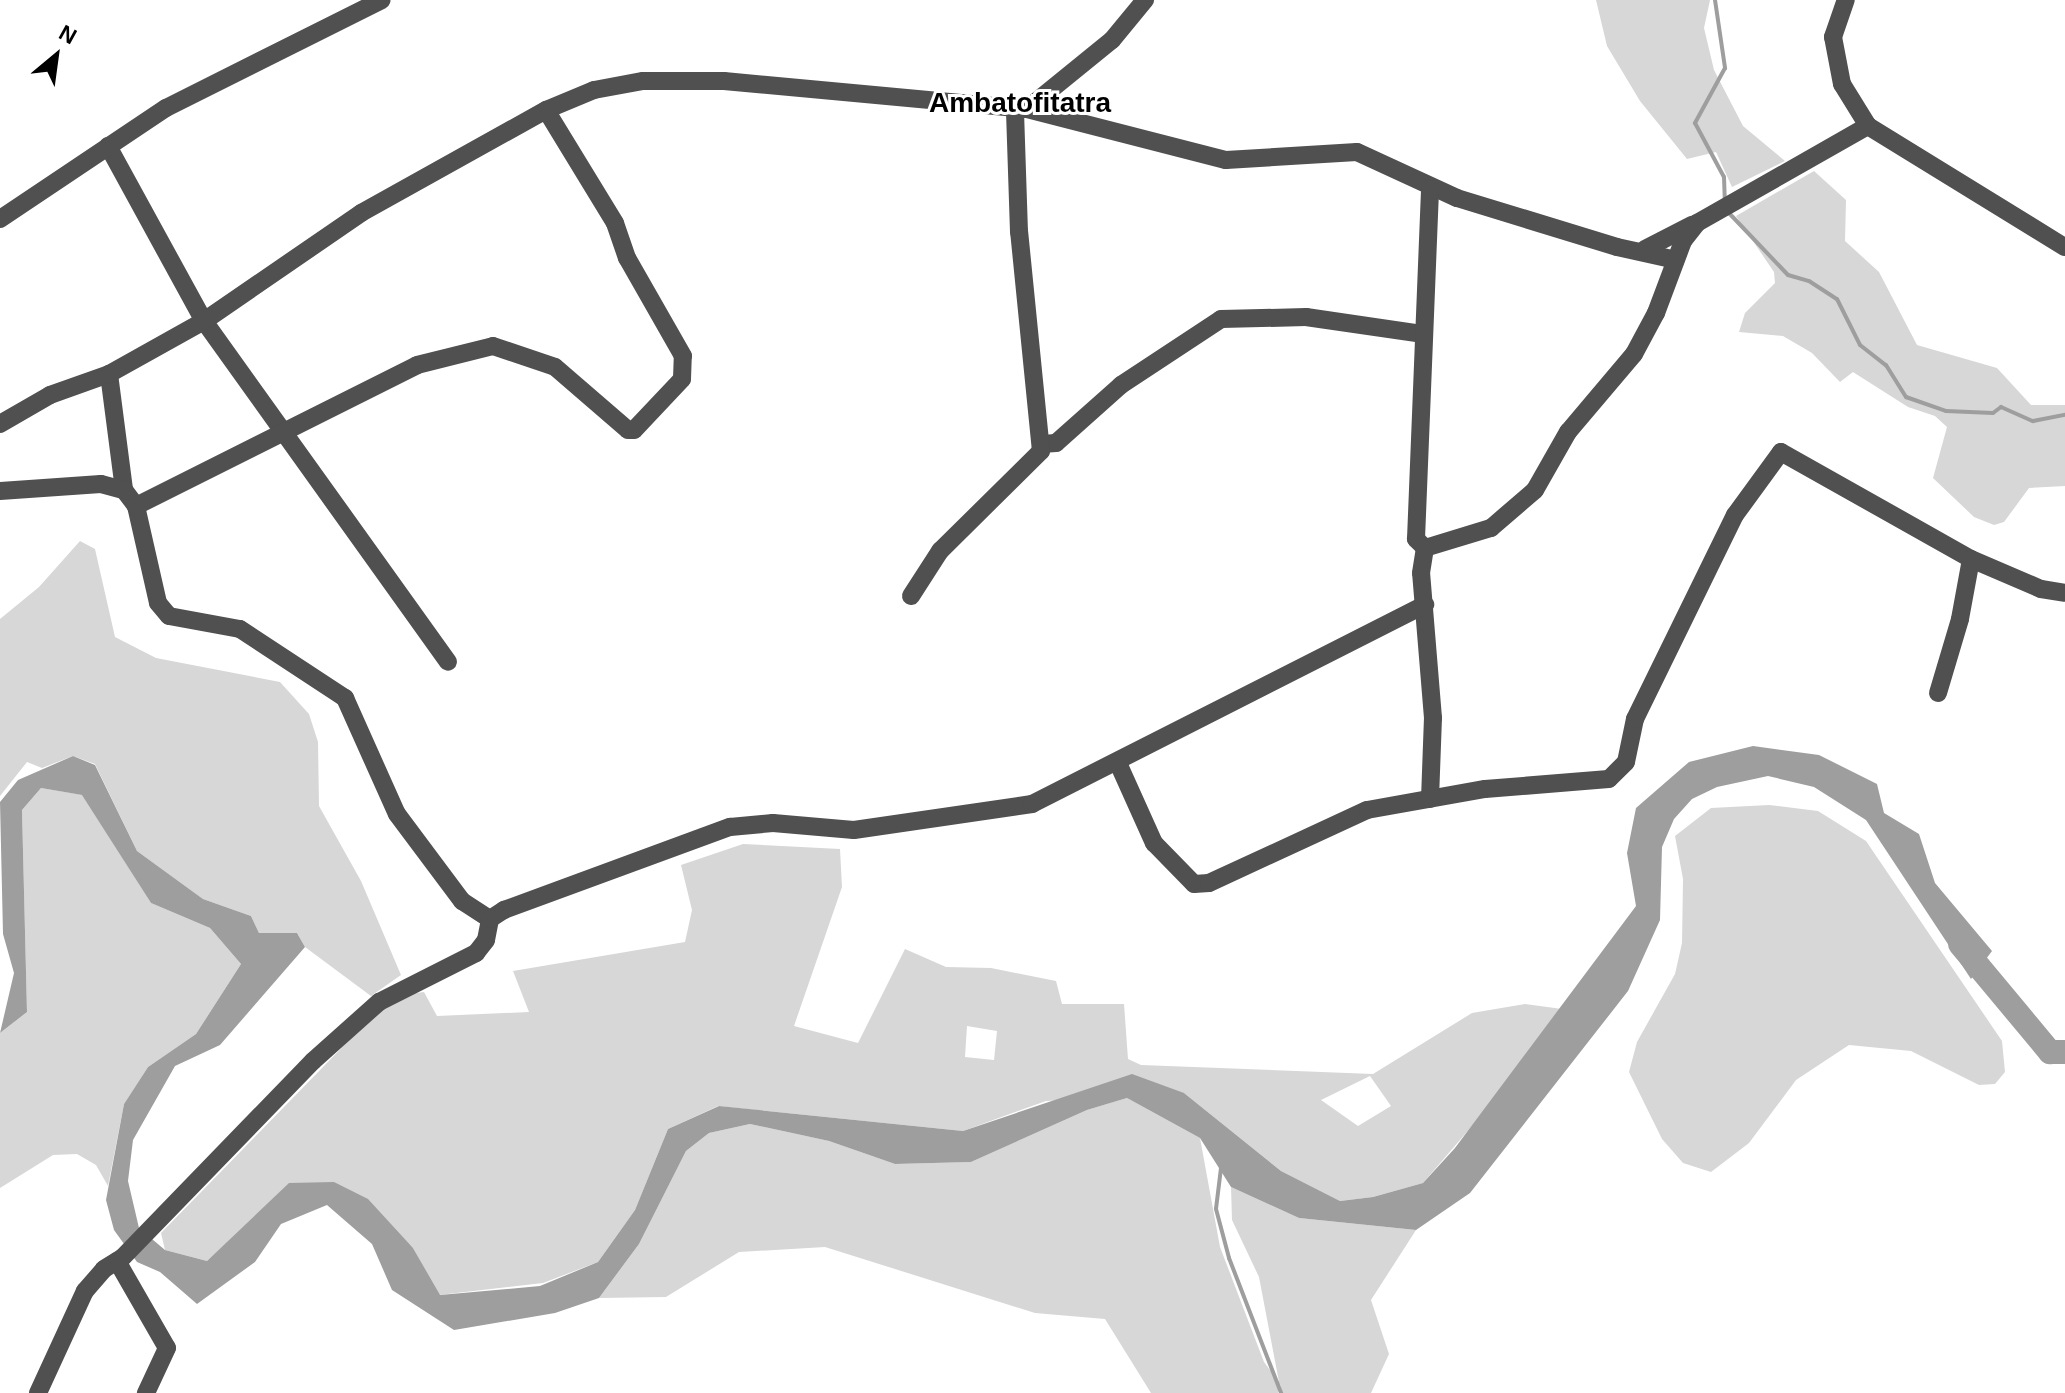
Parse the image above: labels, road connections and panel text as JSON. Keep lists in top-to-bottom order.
{
  "districts": ["Ambatofitatra"],
  "north": "top right"
}
